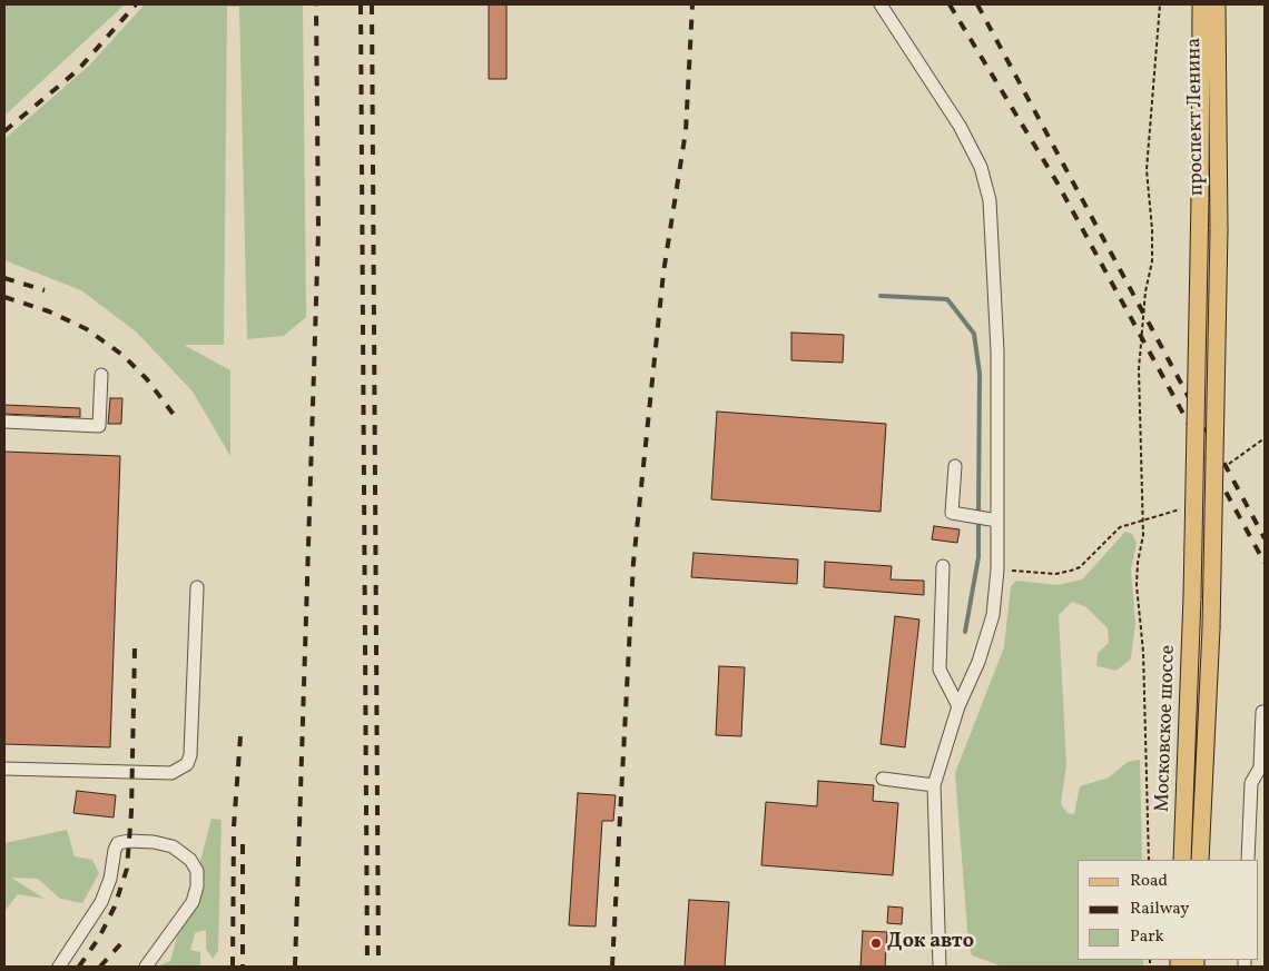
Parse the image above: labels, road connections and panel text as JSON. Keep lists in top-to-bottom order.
{
  "streets": {
    "main road": ["проспект Ленина", "Московское шоссе"]
  },
  "crossings": [
    ["проспект Ленина", "Московское шоссе"]
  ],
  "places": ["Док авто"],
  "legend": ["Road", "Railway", "Park"]
}
